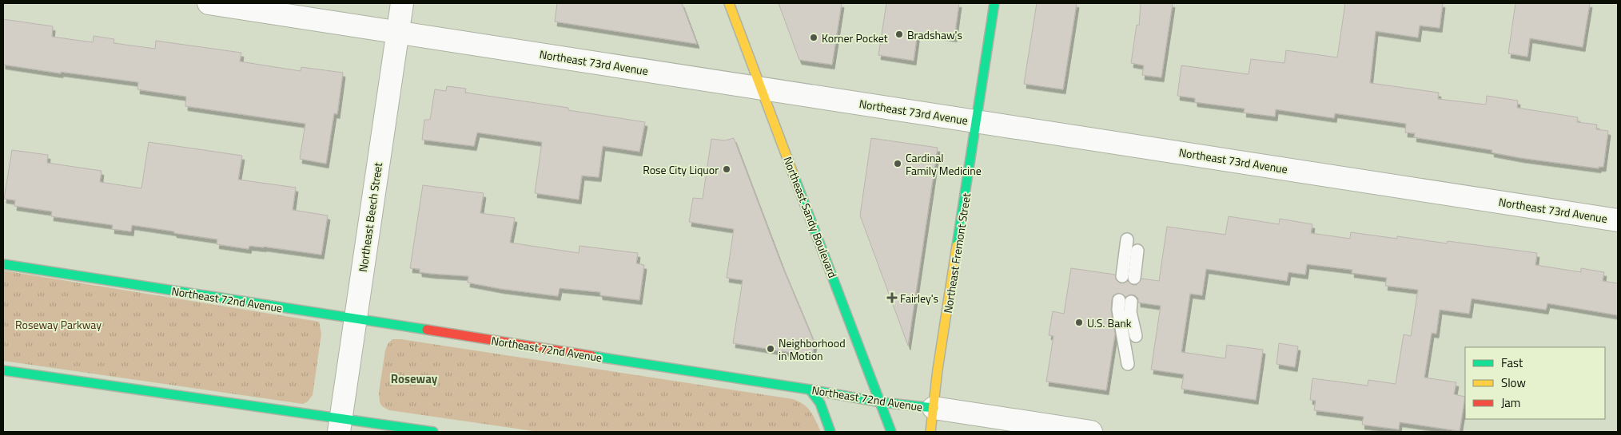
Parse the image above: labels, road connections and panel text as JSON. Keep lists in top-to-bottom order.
{
  "streets": {
    "street": [
      "Northeast 73rd Avenue",
      "Northeast Beech Street",
      "Northeast Sandy Boulevard",
      "Northeast Fremont Street",
      "Northeast 72nd Avenue"
    ]
  },
  "crossings": [
    ["Northeast 73rd Avenue", "Northeast Beech Street"],
    ["Northeast 73rd Avenue", "Northeast Sandy Boulevard"],
    ["Northeast 73rd Avenue", "Northeast Fremont Street"],
    ["Northeast Beech Street", "Northeast 72nd Avenue"],
    ["Northeast Sandy Boulevard", "Northeast 72nd Avenue"],
    ["Northeast Fremont Street", "Northeast 72nd Avenue"]
  ],
  "districts": ["Roseway"],
  "parks": ["Roseway Parkway"],
  "places": {
    "other": [
      "Bradshaw's",
      "Korner Pocket",
      "Cardinal Family Medicine",
      "Rose City Liquor",
      "U.S. Bank",
      "Neighborhood in Motion"
    ],
    "health": ["Fairley's"]
  },
  "legend": ["Fast", "Slow", "Jam"]
}
